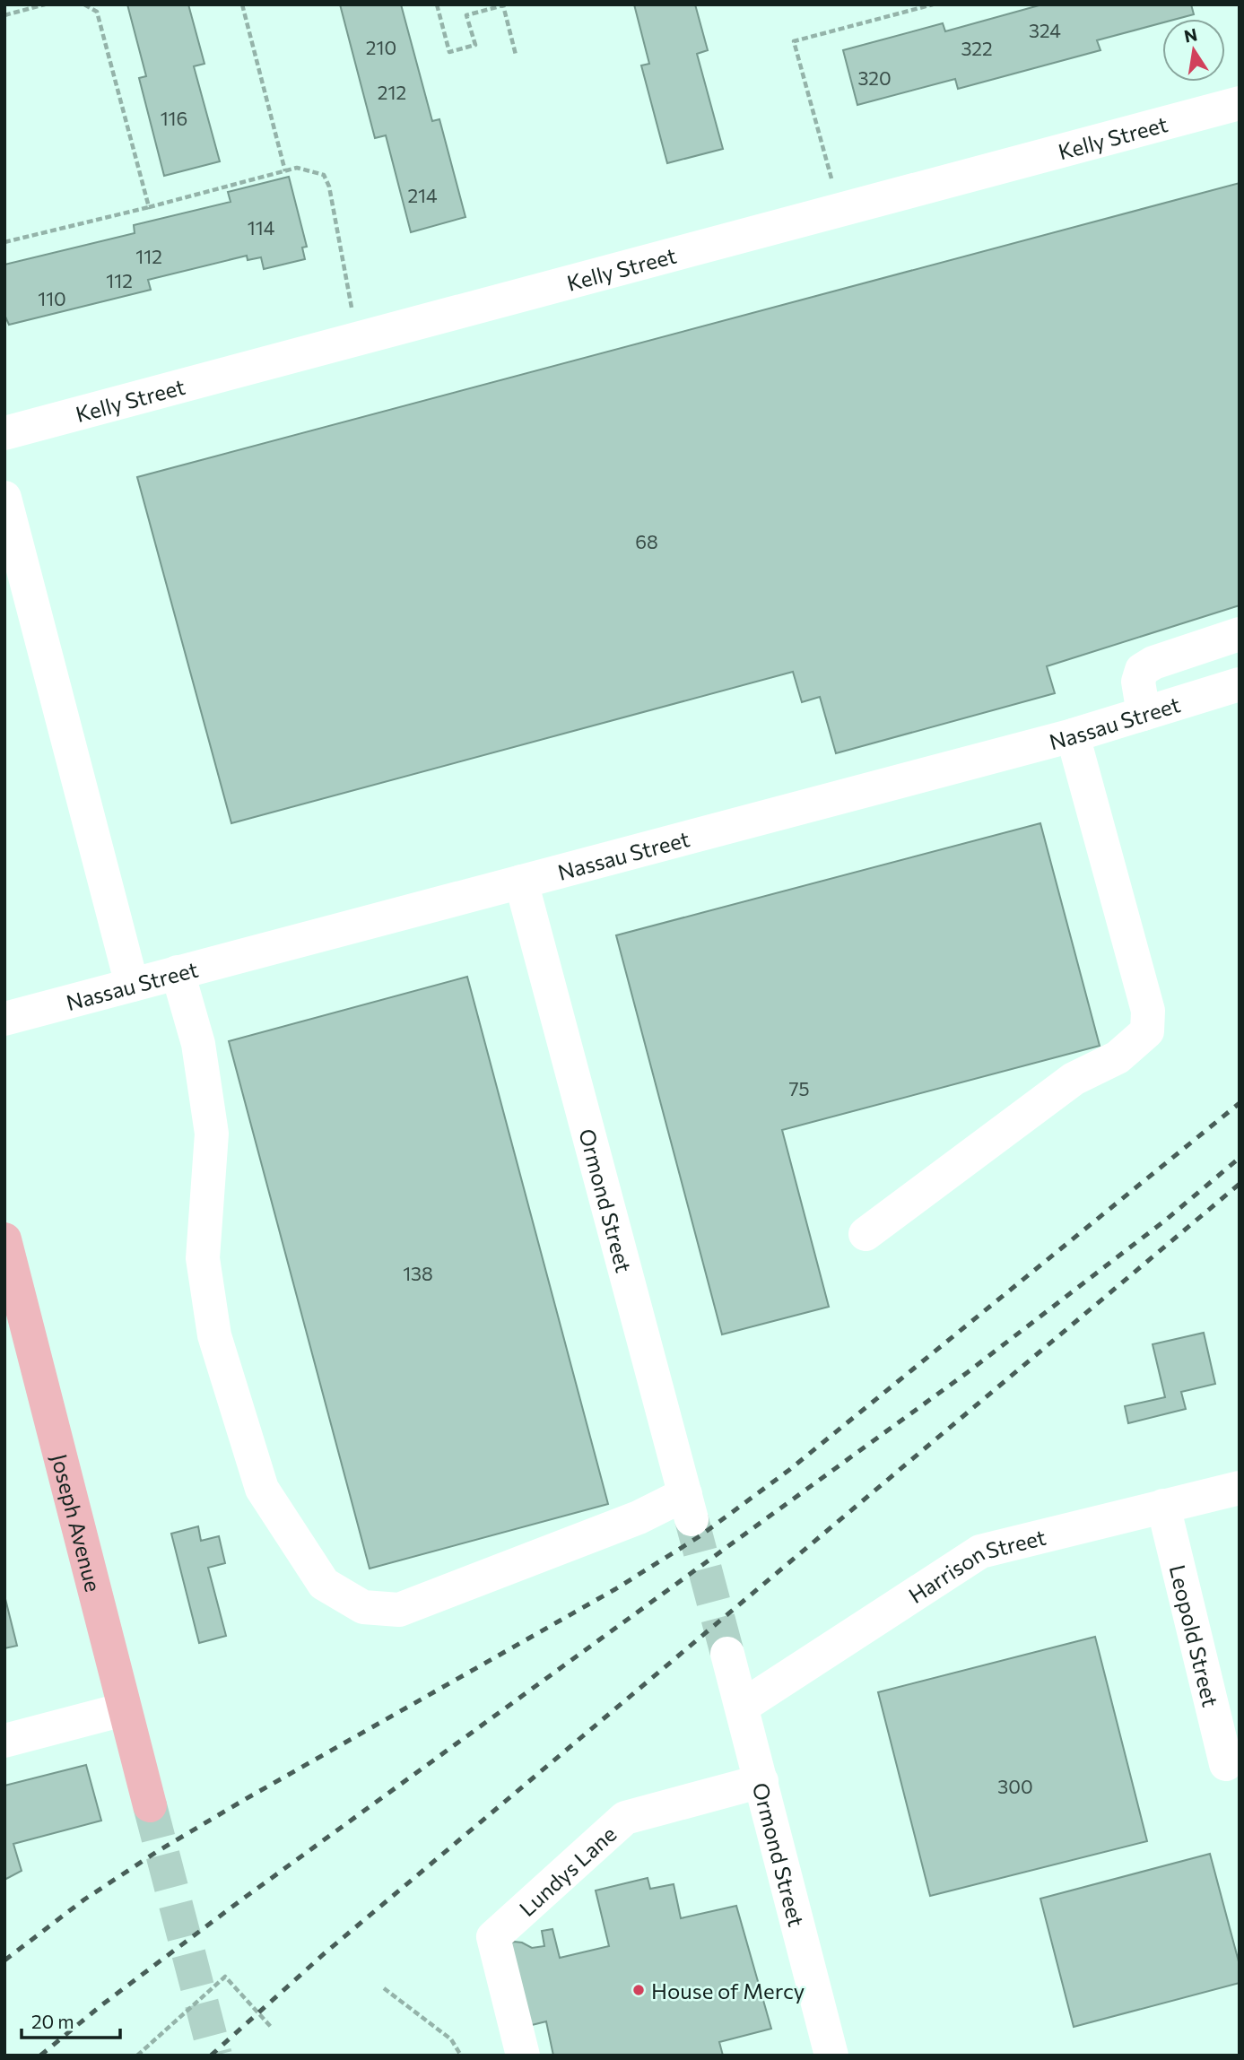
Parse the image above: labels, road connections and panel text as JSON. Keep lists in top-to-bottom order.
{
  "streets": {
    "main road": ["Joseph Avenue"],
    "street": [
      "Kelly Street",
      "Nassau Street",
      "Ormond Street",
      "Harrison Street",
      "Leopold Street",
      "Lundys Lane"
    ]
  },
  "crossings": [
    ["Nassau Street", "Ormond Street"],
    ["Ormond Street", "Harrison Street"],
    ["Ormond Street", "Lundys Lane"],
    ["Harrison Street", "Leopold Street"]
  ],
  "places": ["House of Mercy"],
  "house_numbers": [
    "324",
    "210",
    "322",
    "320",
    "212",
    "116",
    "214",
    "114",
    "112",
    "112",
    "110",
    "68",
    "75",
    "138",
    "300"
  ],
  "scale_bar": "20 m",
  "north": "top"
}
